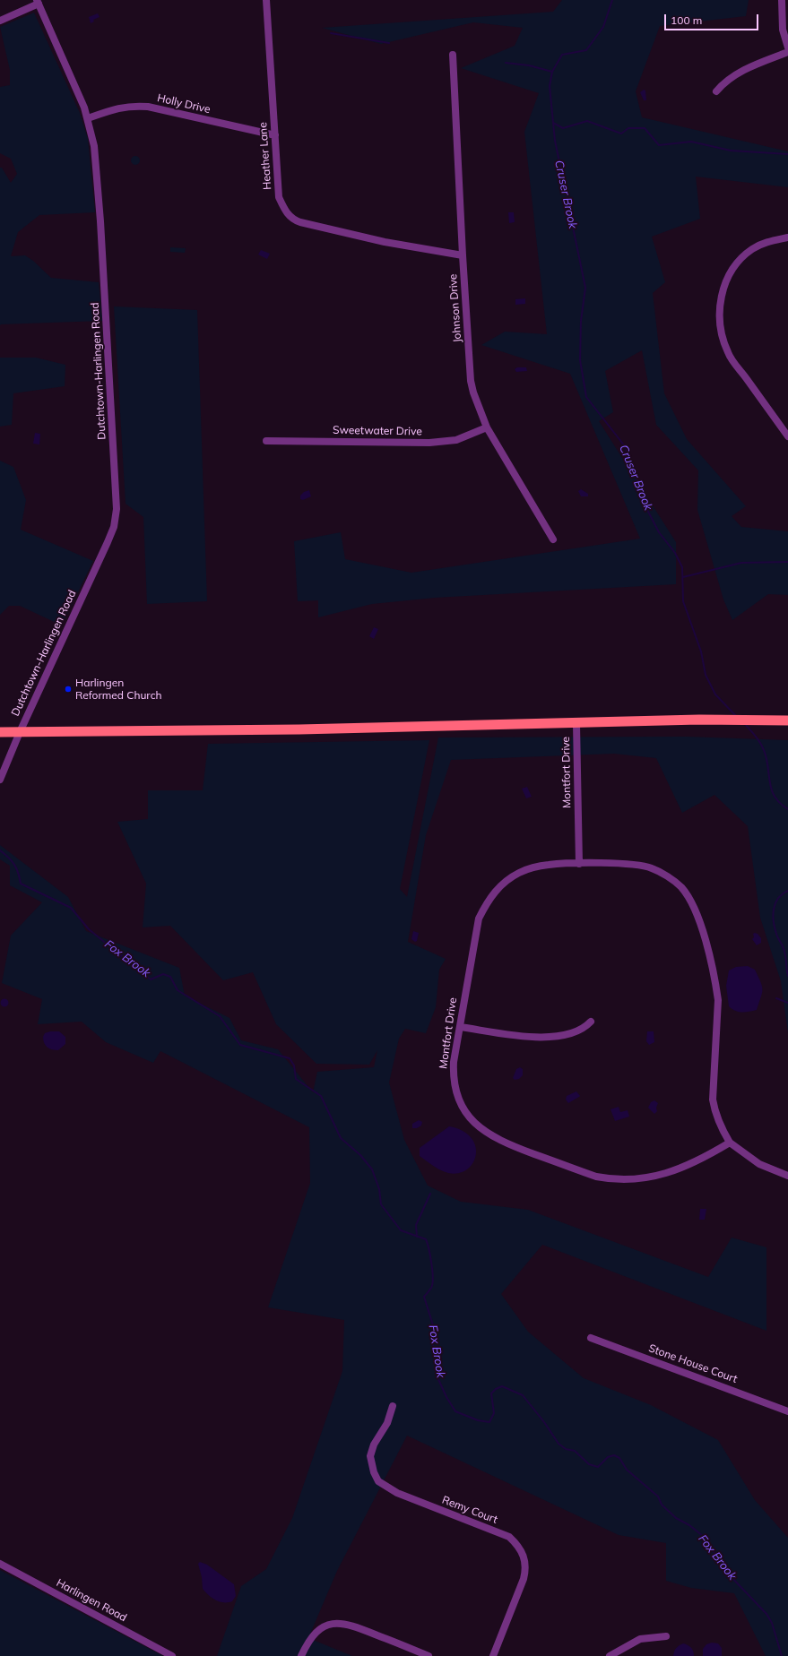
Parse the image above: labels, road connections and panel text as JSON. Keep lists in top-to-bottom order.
{
  "streets": {
    "street": [
      "Holly Drive",
      "Heather Lane",
      "Johnson Drive",
      "Dutchtown-Harlingen Road",
      "Sweetwater Drive",
      "Montfort Drive",
      "Stone House Court",
      "Remy Court",
      "Harlingen Road"
    ]
  },
  "crossings": [
    ["Holly Drive", "Heather Lane"],
    ["Holly Drive", "Dutchtown-Harlingen Road"],
    ["Heather Lane", "Johnson Drive"],
    ["Johnson Drive", "Sweetwater Drive"]
  ],
  "water": ["Cruser Brook", "Fox Brook"],
  "places": ["Harlingen Reformed Church"],
  "scale_bar": "100 m"
}
